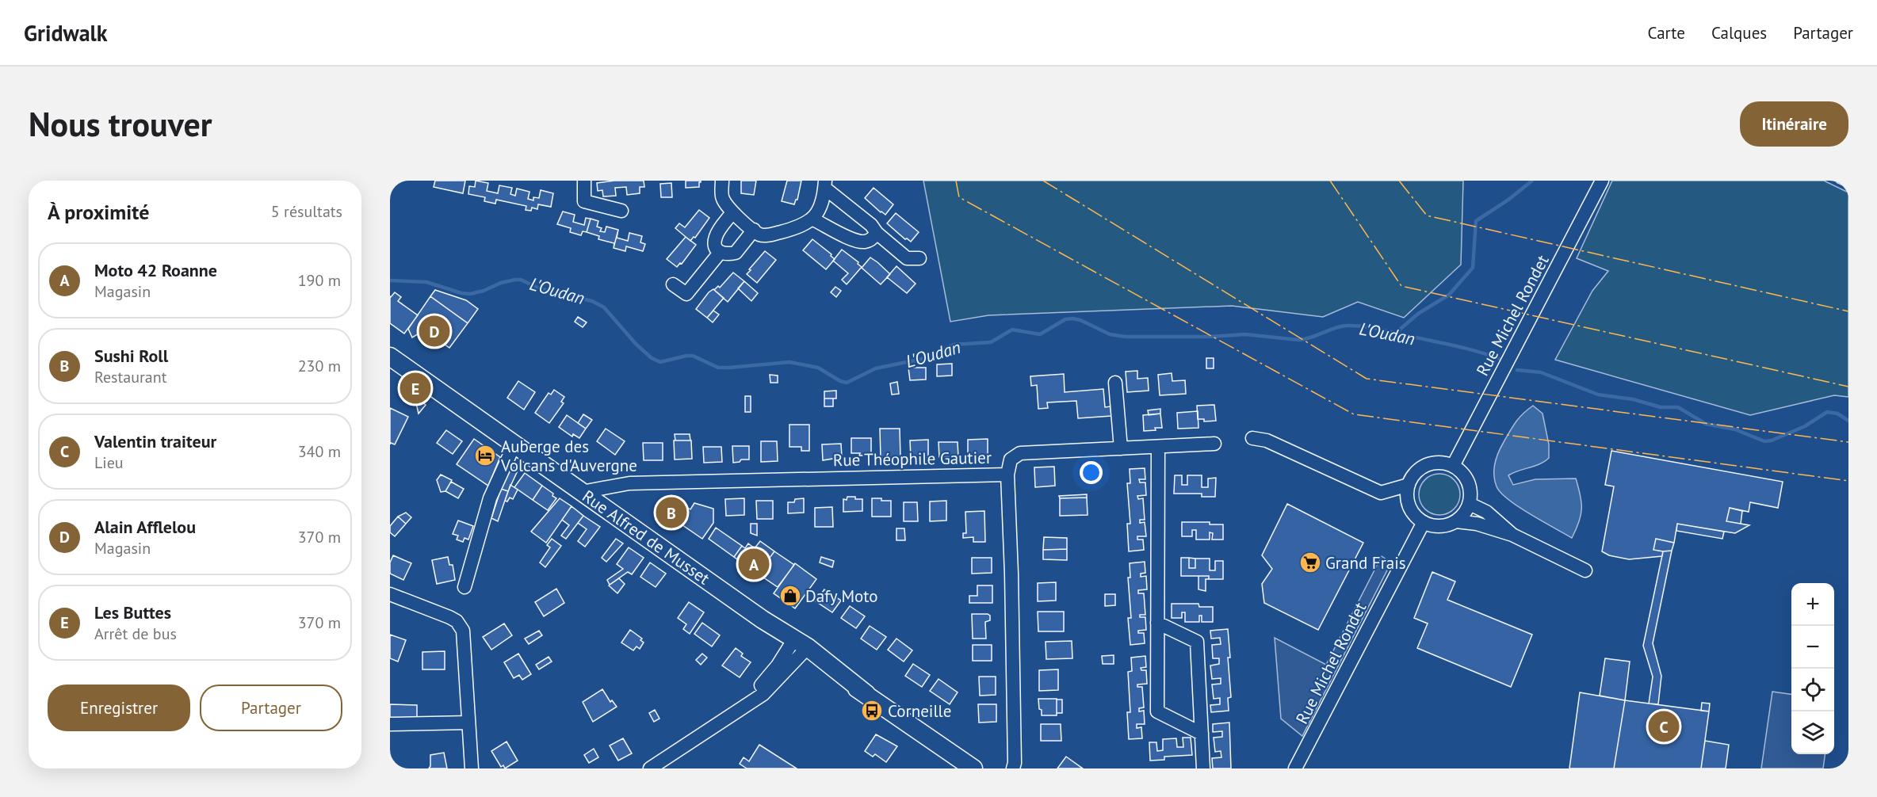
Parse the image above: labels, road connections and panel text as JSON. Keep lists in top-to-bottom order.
{
  "streets": {
    "main road": ["Rue Alfred de Musset"],
    "street": ["Rue Michel Rondet", "Rue Théophile Gautier"]
  },
  "crossings": [
    ["Rue Théophile Gautier", "Rue Alfred de Musset"]
  ],
  "water": ["L'Oudan"],
  "places": {
    "hotel": ["Auberge des Volcans d'Auvergne"],
    "supermarket": ["Grand Frais"],
    "shop": ["Dafy Moto"],
    "bus stop": ["Corneille"]
  },
  "page": {
    "header": "Gridwalk",
    "nav": ["Carte", "Calques", "Partager"],
    "buttons": [
      "Itinéraire",
      ["Enregistrer", "Partager"]
    ],
    "title": "Nous trouver",
    "heading": ["À proximité", "5 résultats"],
    "list": [
      {
        "mark": "A",
        "name": "Moto 42 Roanne",
        "note": "Magasin",
        "value": "190 m"
      },
      {
        "mark": "B",
        "name": "Sushi Roll",
        "note": "Restaurant",
        "value": "230 m"
      },
      {
        "mark": "C",
        "name": "Valentin traiteur",
        "note": "Lieu",
        "value": "340 m"
      },
      {
        "mark": "D",
        "name": "Alain Afflelou",
        "note": "Magasin",
        "value": "370 m"
      },
      {
        "mark": "E",
        "name": "Les Buttes",
        "note": "Arrêt de bus",
        "value": "370 m"
      }
    ],
    "pins": [
      "D",
      "E",
      "B",
      "A",
      "C"
    ],
    "map_buttons": ["+", "−"]
  }
}
